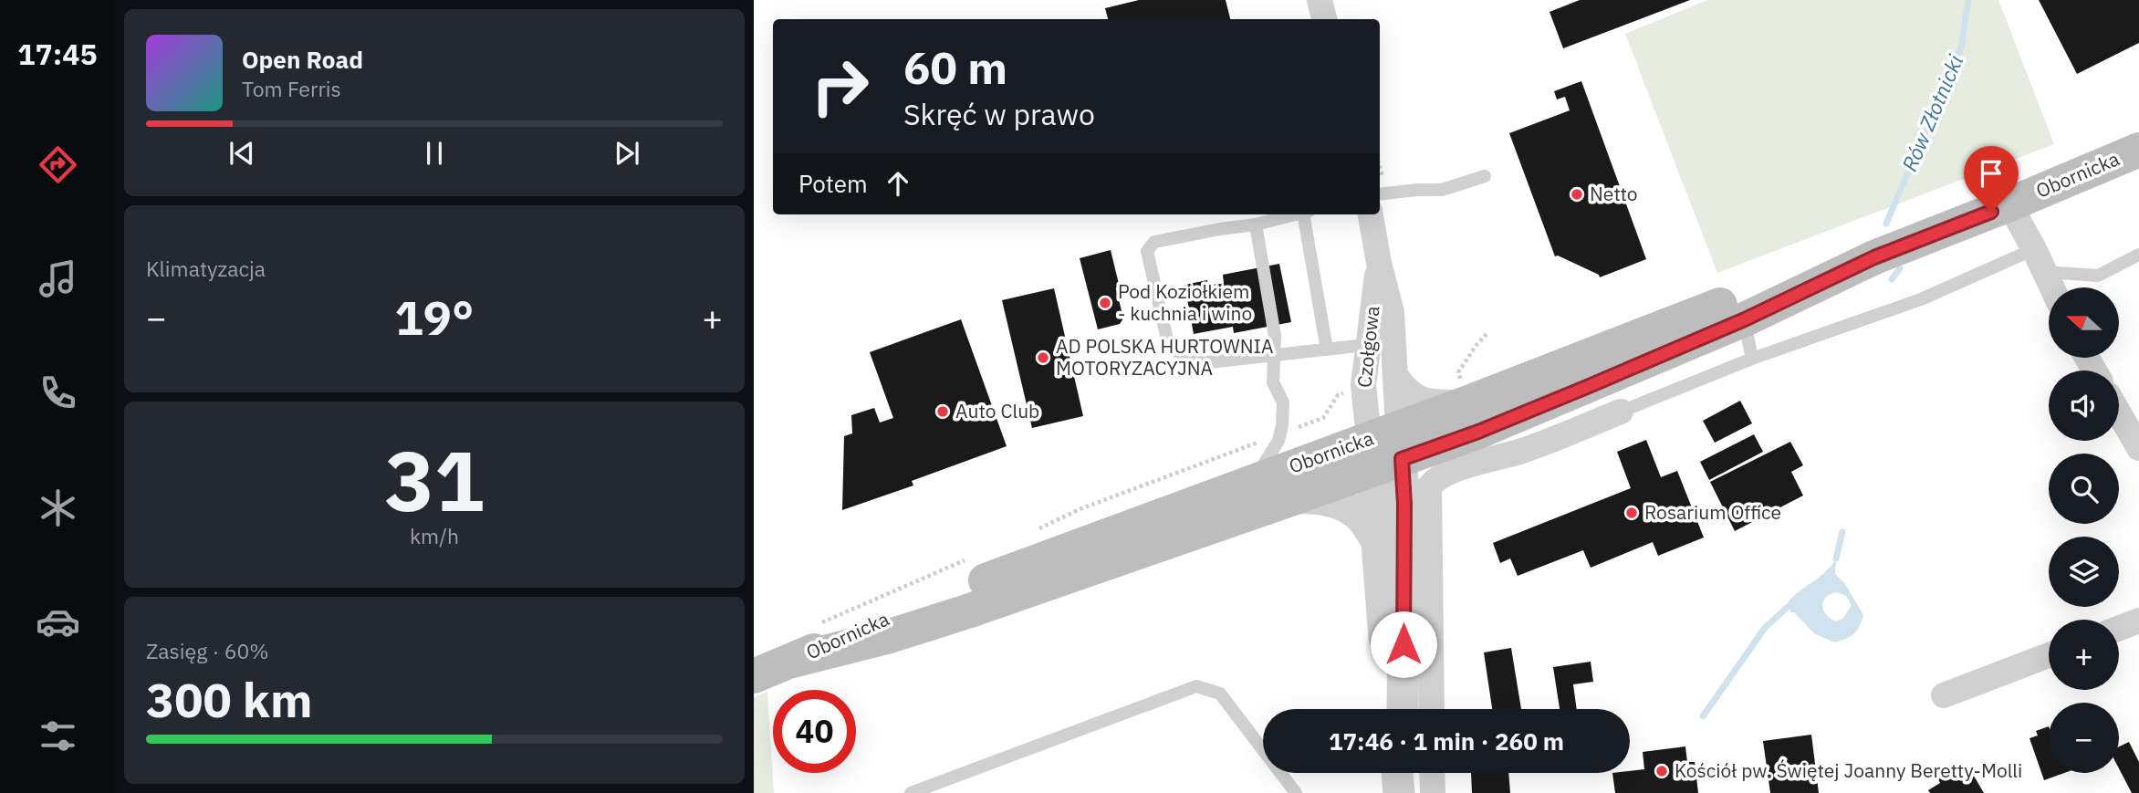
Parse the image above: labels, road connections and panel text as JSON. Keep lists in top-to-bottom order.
{
  "streets": {
    "main road": ["Obornicka"],
    "street": ["Czołgowa"]
  },
  "crossings": [
    ["Obornicka", "Czołgowa"]
  ],
  "water": ["Rów Złotnicki"],
  "places": [
    "Netto",
    "Pod Koziołkiem - kuchnia i wino",
    "AD POLSKA HURTOWNIA MOTORYZACYJNA",
    "Auto Club",
    "Rosarium Office",
    "Kościół pw. Świętej Joanny Beretty-Molli"
  ],
  "north": "left",
  "page": {
    "tabs": "17:45",
    "turn": ["60 m", "Skręć w prawo"],
    "song": ["Open Road", "Tom Ferris"],
    "then": "Potem",
    "tile": [
      "Klimatyzacja",
      ["31", "km/h"],
      ["Zasięg · 60%", "300 km"]
    ],
    "map_buttons": ["+", "−"],
    "heat": ["−", "19°", "+"],
    "limit": "40",
    "trip": "17:46 · 1 min · 260 m"
  }
}
